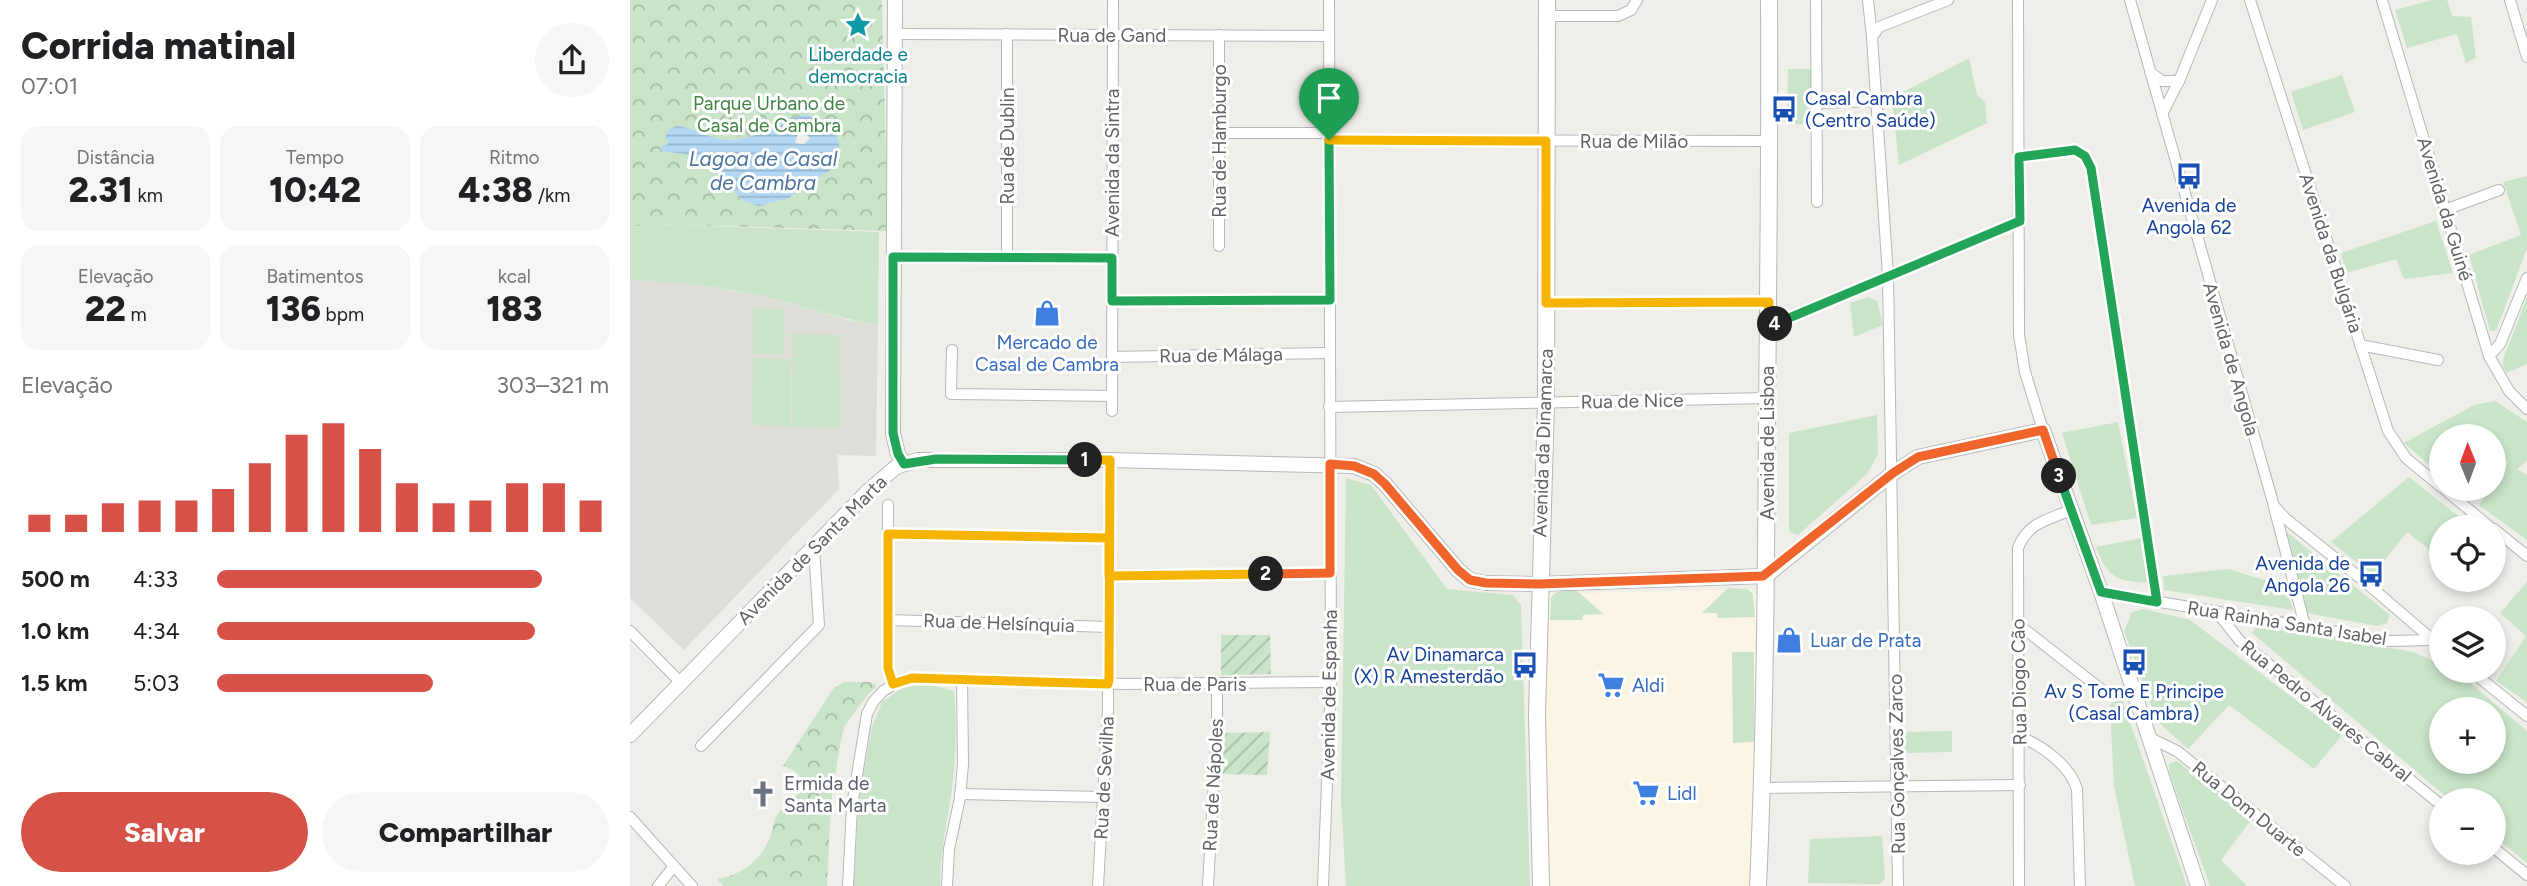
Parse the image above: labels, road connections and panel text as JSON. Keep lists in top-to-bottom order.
{
  "streets": {
    "main road": ["Avenida da Dinamarca", "Avenida de Lisboa"],
    "street": [
      "Rua de Gand",
      "Rua de Hamburgo",
      "Rua de Milão",
      "Rua de Dublin",
      "Avenida da Sintra",
      "Avenida da Guiné",
      "Avenida da Bulgária",
      "Rua de Málaga",
      "Avenida de Angola",
      "Rua de Nice",
      "Avenida de Santa Marta",
      "Rua de Helsínquia",
      "Rua Rainha Santa Isabel",
      "Rua Diogo Cão",
      "Rua de Paris",
      "Avenida de Espanha",
      "Rua Pedro Álvares Cabral",
      "Rua Gonçalves Zarco",
      "Rua de Sevilha",
      "Rua de Nápoles",
      "Rua Dom Duarte"
    ]
  },
  "crossings": [
    ["Rua de Gand", "Rua de Hamburgo"],
    ["Rua de Gand", "Rua de Dublin"],
    ["Rua de Gand", "Avenida da Sintra"],
    ["Rua de Gand", "Avenida de Espanha"],
    ["Rua de Hamburgo", "Rua de Milão"],
    ["Rua de Milão", "Avenida da Dinamarca"],
    ["Rua de Milão", "Avenida de Lisboa"],
    ["Rua de Milão", "Avenida de Espanha"],
    ["Avenida da Sintra", "Rua de Málaga"],
    ["Rua de Málaga", "Avenida de Espanha"],
    ["Avenida de Angola", "Rua Rainha Santa Isabel"],
    ["Rua de Nice", "Avenida da Dinamarca"],
    ["Rua de Nice", "Avenida de Lisboa"],
    ["Rua de Nice", "Avenida de Espanha"],
    ["Avenida da Dinamarca", "Avenida de Santa Marta"],
    ["Avenida de Lisboa", "Avenida de Santa Marta"],
    ["Avenida de Santa Marta", "Avenida de Espanha"],
    ["Avenida de Santa Marta", "Rua de Sevilha"],
    ["Rua de Helsínquia", "Rua de Sevilha"],
    ["Rua Rainha Santa Isabel", "Rua Pedro Álvares Cabral"],
    ["Rua de Paris", "Avenida de Espanha"],
    ["Rua de Paris", "Rua de Sevilha"],
    ["Rua de Paris", "Rua de Nápoles"]
  ],
  "water": ["Lagoa de Casal de Cambra"],
  "parks": ["Parque Urbano de Casal de Cambra"],
  "places": {
    "place": ["Liberdade e democracia"],
    "bus stop": [
      "Casal Cambra (Centro Saúde)",
      "Avenida de Angola 62",
      "Avenida de Angola 26",
      "Av S Tome E Principe (Casal Cambra)",
      "Av Dinamarca (X) R Amesterdão"
    ],
    "shop": ["Mercado de Casal de Cambra", "Luar de Prata"],
    "supermarket": ["Aldi", "Lidl"],
    "church": ["Ermida de Santa Marta"]
  },
  "north": "top",
  "page": {
    "heading": ["Corrida matinal", "07:01"],
    "stats": [
      ["Distância", "2.31 km"],
      ["Tempo", "10:42"],
      ["Ritmo", "4:38 /km"],
      ["Elevação", "22 m"],
      ["Batimentos", "136 bpm"],
      ["kcal", "183"]
    ],
    "pins": [
      "4",
      "1",
      "3",
      "2"
    ],
    "chart": ["Elevação", "303–321 m"],
    "map_buttons": ["+", "−"],
    "list": [
      {
        "name": "500 m",
        "note": "4:33"
      },
      {
        "name": "1.0 km",
        "note": "4:34"
      },
      {
        "name": "1.5 km",
        "note": "5:03"
      }
    ],
    "buttons": ["Salvar", "Compartilhar"]
  }
}
